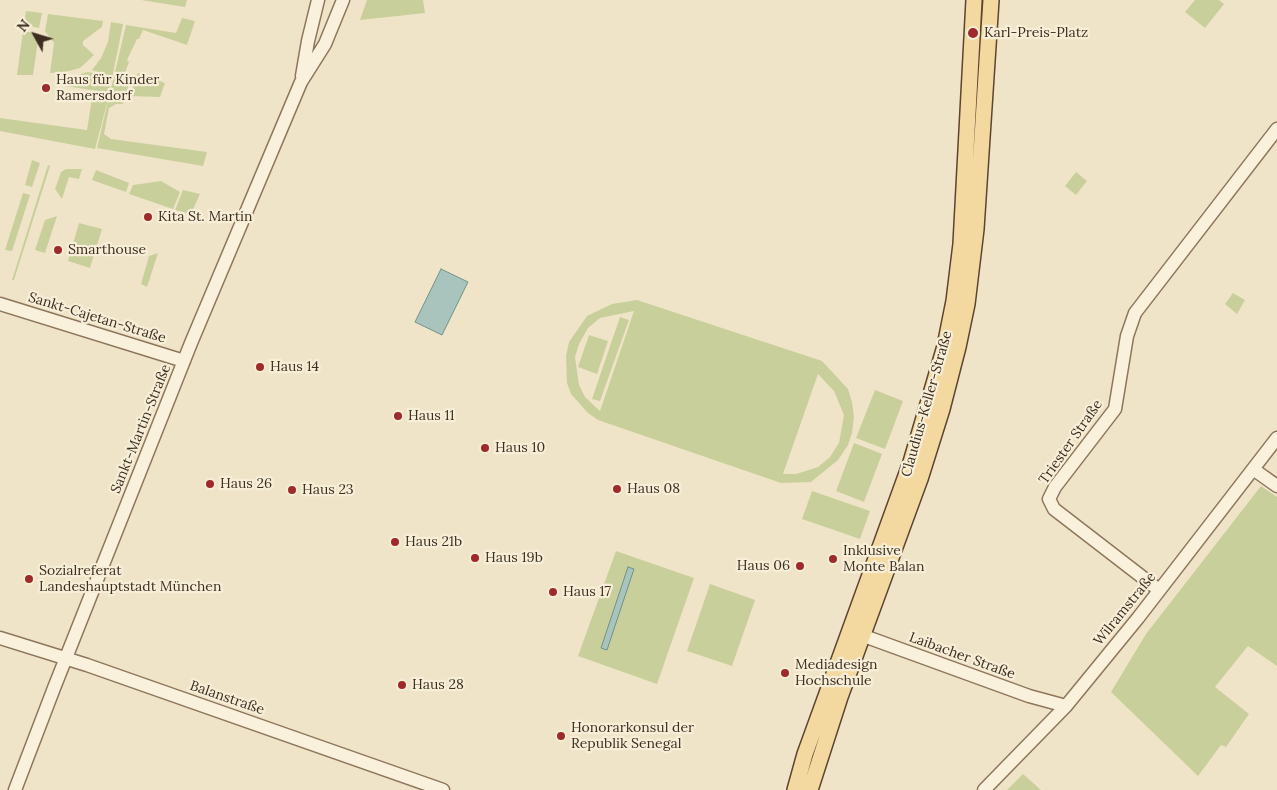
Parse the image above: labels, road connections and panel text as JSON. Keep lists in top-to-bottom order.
{
  "streets": {
    "main road": ["Claudius-Keller-Straße"],
    "street": [
      "Sankt-Cajetan-Straße",
      "Sankt-Martin-Straße",
      "Triester Straße",
      "Wilramstraße",
      "Laibacher Straße",
      "Balanstraße"
    ]
  },
  "crossings": [
    ["Sankt-Cajetan-Straße", "Sankt-Martin-Straße"],
    ["Claudius-Keller-Straße", "Laibacher Straße"],
    ["Sankt-Martin-Straße", "Balanstraße"],
    ["Triester Straße", "Wilramstraße"],
    ["Wilramstraße", "Laibacher Straße"]
  ],
  "places": [
    "Karl-Preis-Platz",
    "Haus für Kinder Ramersdorf",
    "Kita St. Martin",
    "Smarthouse",
    "Haus 14",
    "Haus 11",
    "Haus 10",
    "Haus 26",
    "Haus 08",
    "Haus 23",
    "Haus 21b",
    "Haus 19b",
    "Inklusive Monte Balan",
    "Haus 06",
    "Sozialreferat Landeshauptstadt München",
    "Haus 17",
    "Mediadesign Hochschule",
    "Haus 28",
    "Honorarkonsul der Republik Senegal"
  ],
  "north": "top left"
}
